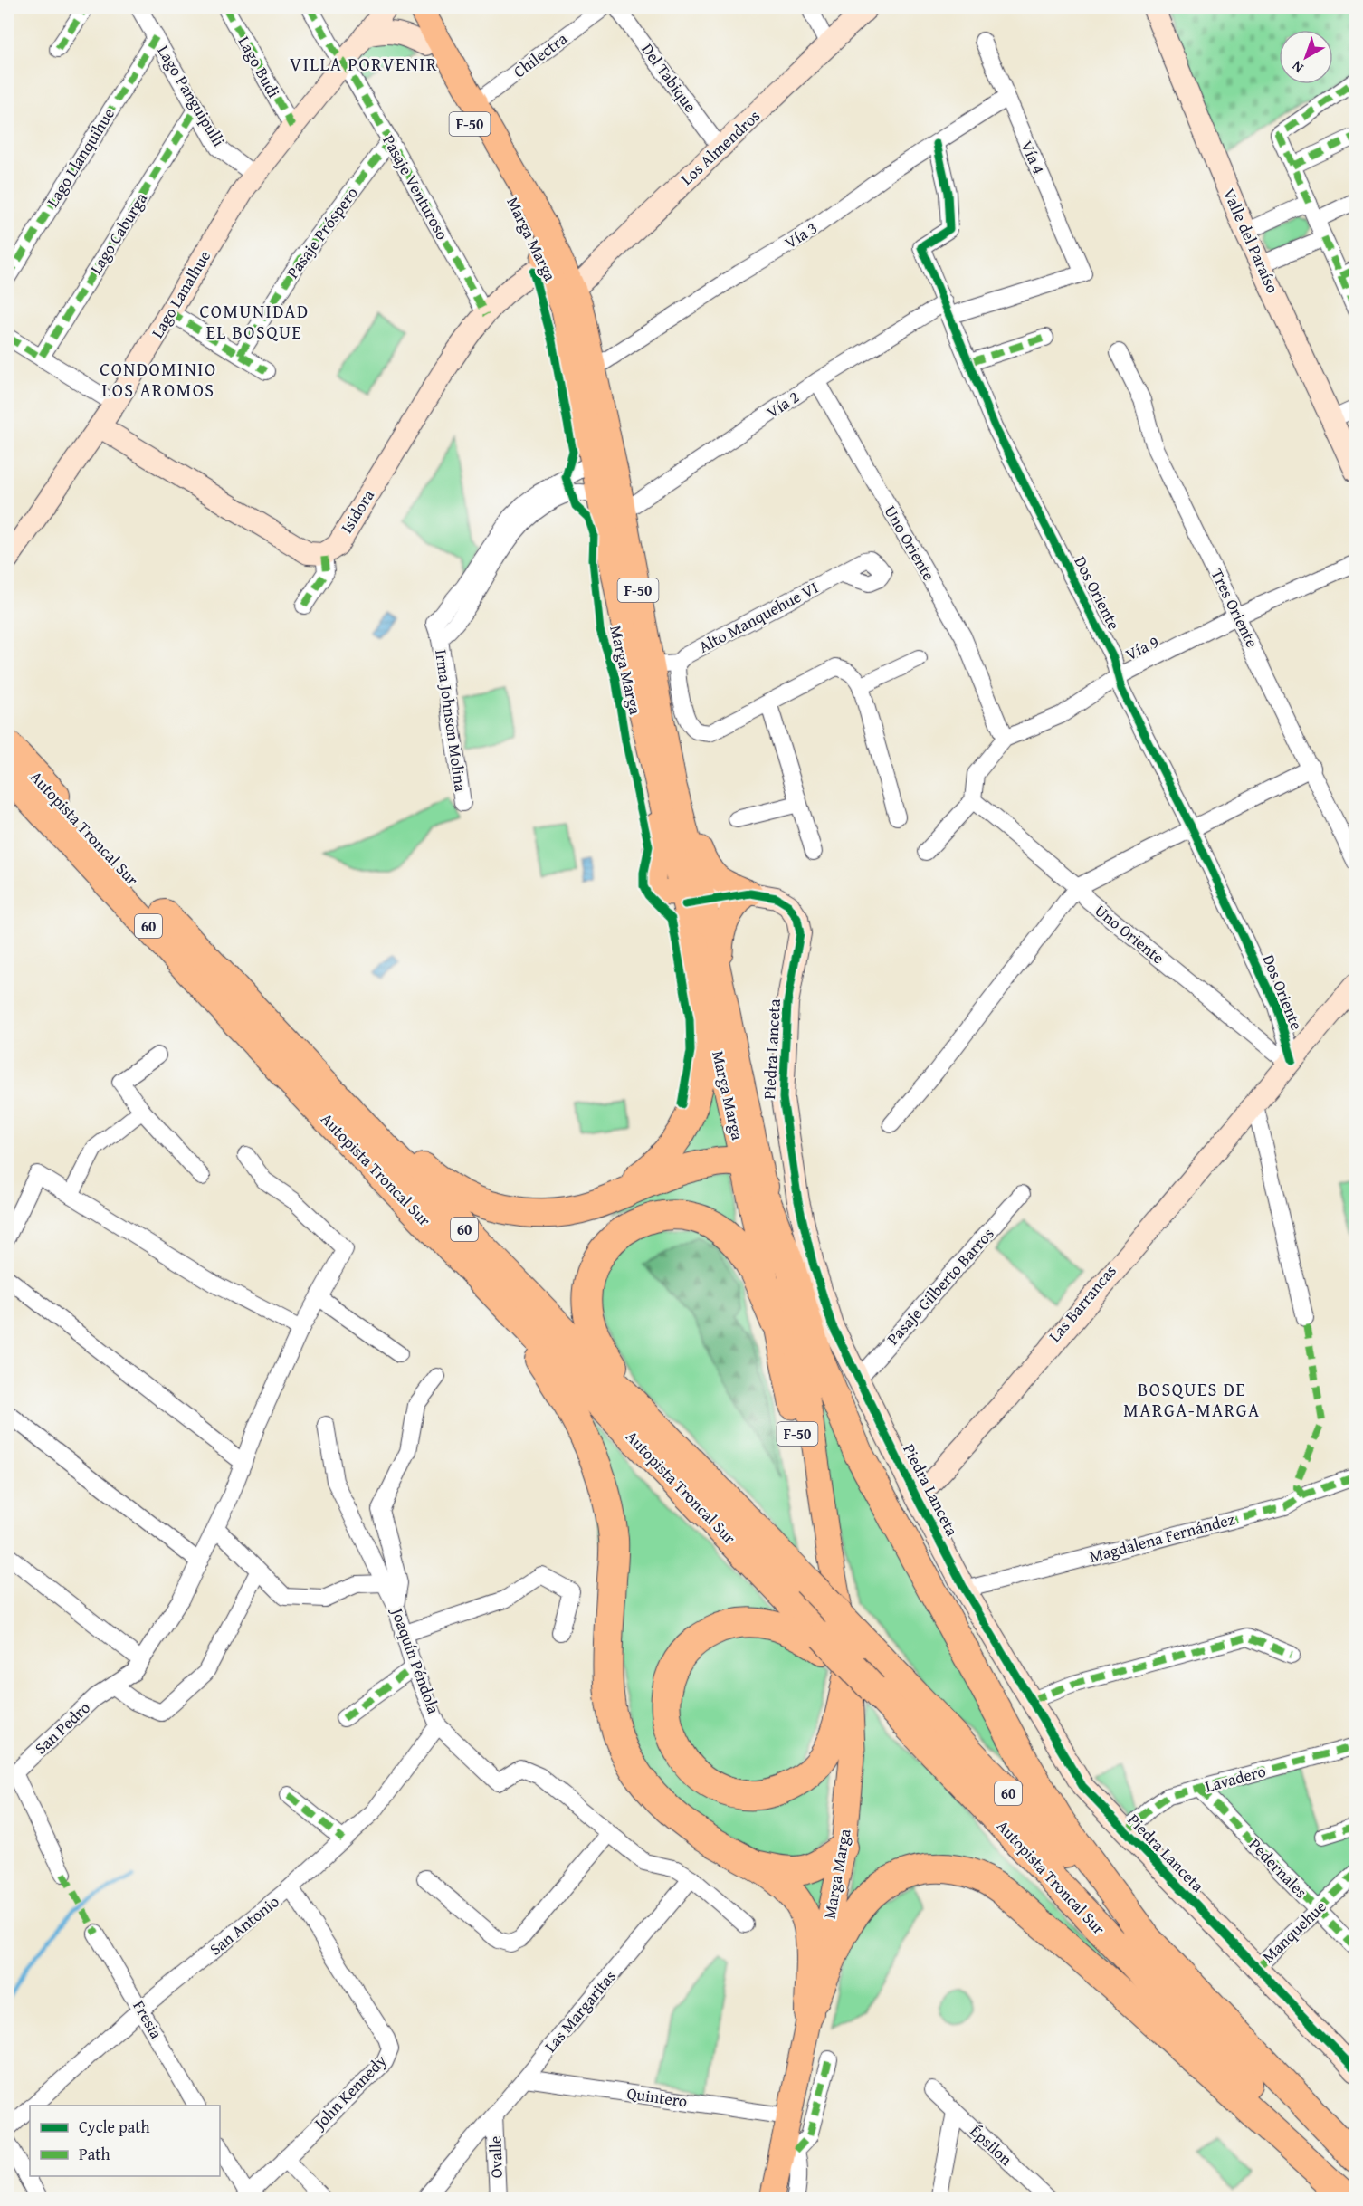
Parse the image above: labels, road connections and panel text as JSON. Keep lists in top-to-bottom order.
{
  "streets": {
    "highway": ["Autopista Troncal Sur", "60"],
    "main road": ["F-50", "Marga Marga"],
    "street": [
      "Chilectra",
      "Lago Budi",
      "Del Tabique",
      "Lago Panguipulli",
      "Los Almendros",
      "Lago Llanquihue",
      "Vía 4",
      "Pasaje Venturoso",
      "Pasaje Próspero",
      "Lago Caburga",
      "Vía 3",
      "Valle del Paraíso",
      "Lago Lanalhue",
      "Vía 2",
      "Isidora",
      "Uno Oriente",
      "Dos Oriente",
      "Tres Oriente",
      "Alto Manquehue VI",
      "Vía 9",
      "Irma Johnson Molina",
      "Piedra Lanceta",
      "Pasaje Gilberto Barros",
      "Las Barrancas",
      "Magdalena Fernández",
      "Joaquín Péndola",
      "San Pedro",
      "Lavadero",
      "Pedernales",
      "San Antonio",
      "Manquehue",
      "Las Margaritas",
      "Fresia",
      "John Kennedy",
      "Quintero",
      "Épsilon",
      "Ovalle"
    ]
  },
  "crossings": [
    ["Chilectra", "Marga Marga"],
    ["Lago Budi", "Lago Lanalhue"],
    ["Del Tabique", "Los Almendros"],
    ["Lago Panguipulli", "Lago Llanquihue"],
    ["Lago Panguipulli", "Lago Caburga"],
    ["Lago Panguipulli", "Lago Lanalhue"],
    ["Los Almendros", "Marga Marga"],
    ["Vía 4", "Vía 3"],
    ["Vía 4", "Vía 2"],
    ["Pasaje Venturoso", "Pasaje Próspero"],
    ["Pasaje Venturoso", "Lago Lanalhue"],
    ["Pasaje Venturoso", "Isidora"],
    ["Vía 3", "Marga Marga"],
    ["Vía 3", "Dos Oriente"],
    ["Marga Marga", "Vía 2"],
    ["Marga Marga", "Isidora"],
    ["Marga Marga", "Alto Manquehue VI"],
    ["Marga Marga", "Irma Johnson Molina"],
    ["Marga Marga", "Piedra Lanceta"],
    ["Marga Marga", "Quintero"],
    ["Vía 2", "Uno Oriente"],
    ["Vía 2", "Dos Oriente"],
    ["Vía 2", "Irma Johnson Molina"],
    ["Uno Oriente", "Dos Oriente"],
    ["Uno Oriente", "Vía 9"],
    ["Uno Oriente", "Las Barrancas"],
    ["Dos Oriente", "Vía 9"],
    ["Dos Oriente", "Las Barrancas"],
    ["Tres Oriente", "Vía 9"],
    ["Piedra Lanceta", "Pasaje Gilberto Barros"],
    ["Piedra Lanceta", "Las Barrancas"],
    ["Piedra Lanceta", "Magdalena Fernández"],
    ["Piedra Lanceta", "Lavadero"],
    ["Piedra Lanceta", "Manquehue"],
    ["Joaquín Péndola", "San Antonio"],
    ["Joaquín Péndola", "Las Margaritas"],
    ["Lavadero", "Pedernales"],
    ["Pedernales", "Manquehue"],
    ["San Antonio", "Fresia"],
    ["San Antonio", "John Kennedy"],
    ["Las Margaritas", "Quintero"],
    ["Las Margaritas", "Ovalle"]
  ],
  "districts": [
    "VILLA PORVENIR",
    "COMUNIDAD EL BOSQUE",
    "CONDOMINIO LOS AROMOS",
    "BOSQUES DE MARGA-MARGA"
  ],
  "legend": ["Cycle path", "Path"],
  "north": "bottom left"
}
